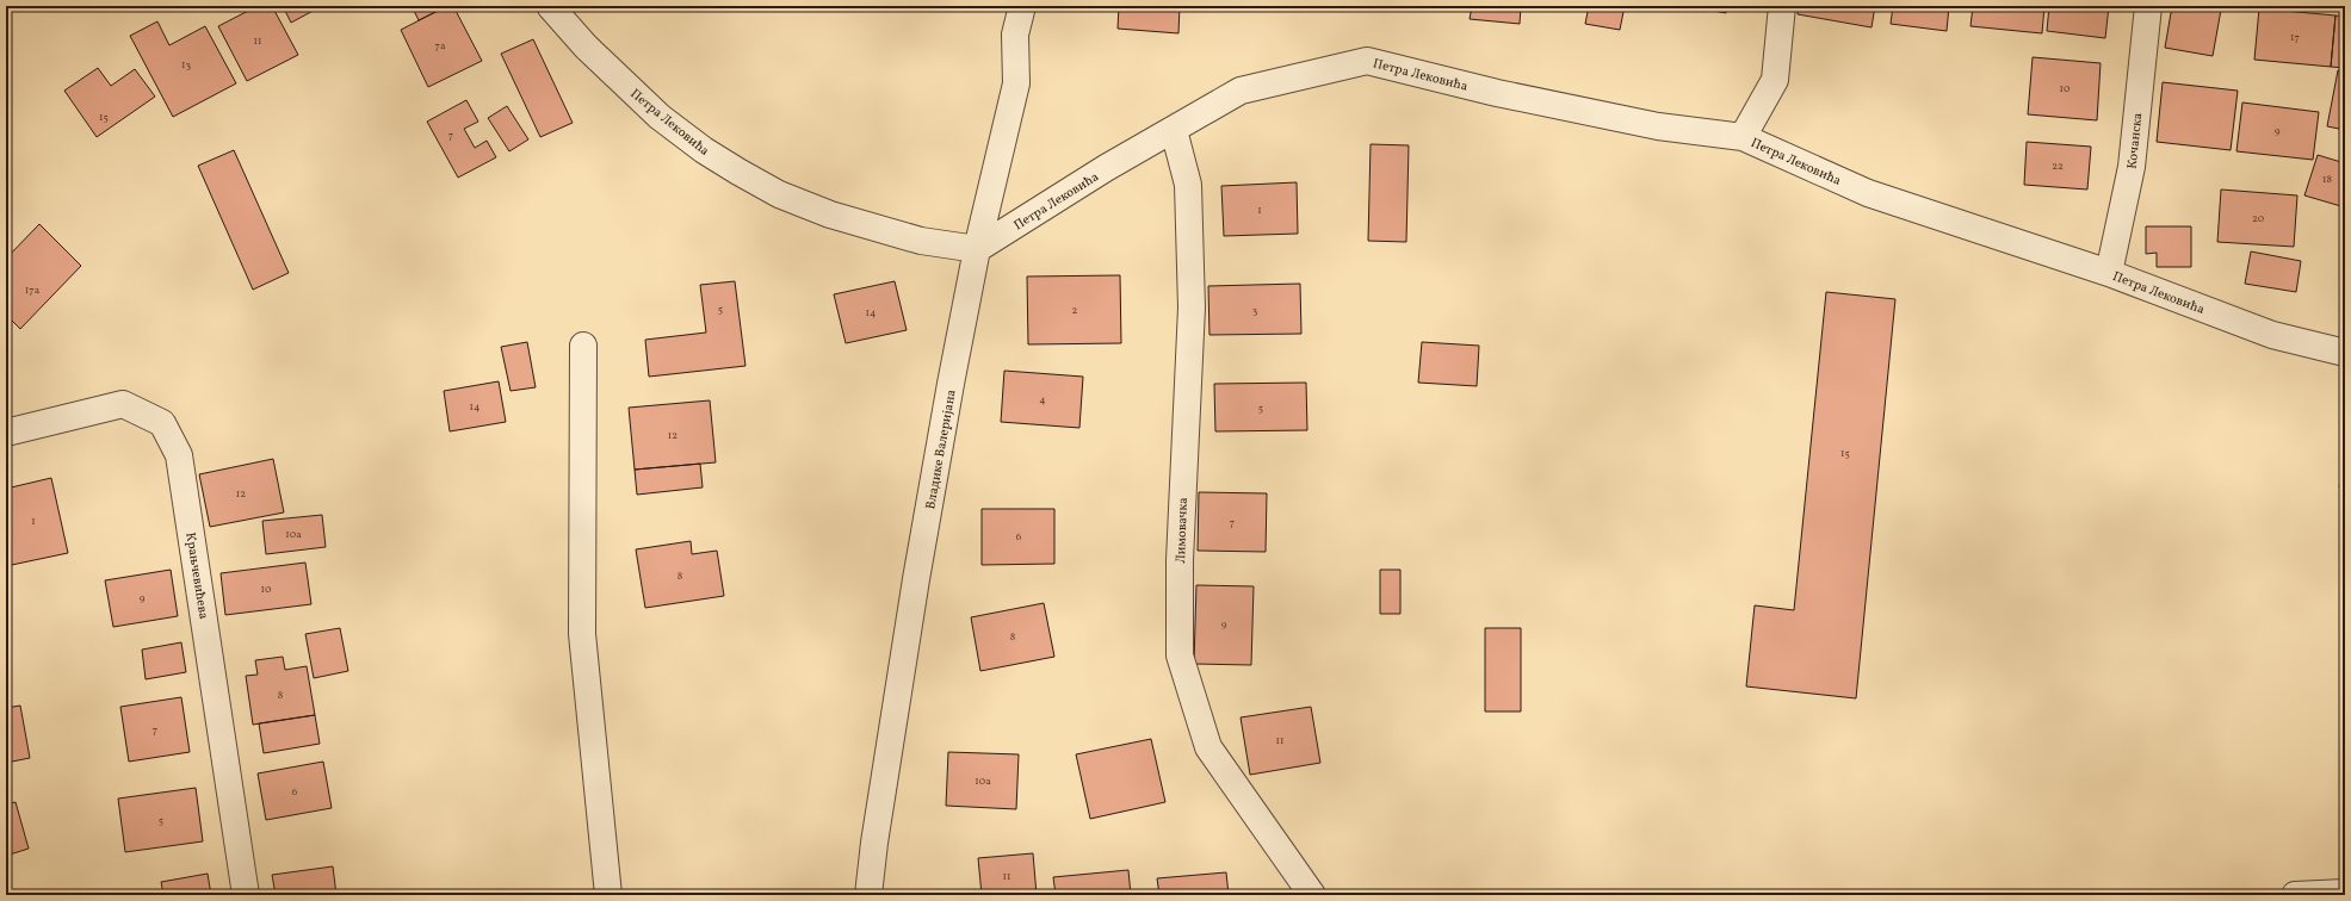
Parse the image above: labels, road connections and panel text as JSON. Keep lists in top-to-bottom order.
{
  "streets": {
    "street": [
      "Петра Лековића",
      "Кочанска",
      "Владике Валеријана",
      "Лимовачка",
      "Крањчевићева"
    ]
  },
  "crossings": [
    ["Петра Лековића", "Кочанска"],
    ["Петра Лековића", "Владике Валеријана"],
    ["Петра Лековића", "Лимовачка"]
  ],
  "house_numbers": [
    "17",
    "11",
    "7a",
    "13",
    "10",
    "15",
    "9",
    "7",
    "22",
    "18",
    "1",
    "20",
    "17a",
    "5",
    "2",
    "3",
    "14",
    "4",
    "14",
    "5",
    "12",
    "15",
    "12",
    "1",
    "7",
    "10a",
    "6",
    "8",
    "10",
    "9",
    "9",
    "8",
    "8",
    "7",
    "11",
    "10a",
    "6",
    "5",
    "11"
  ]
}
